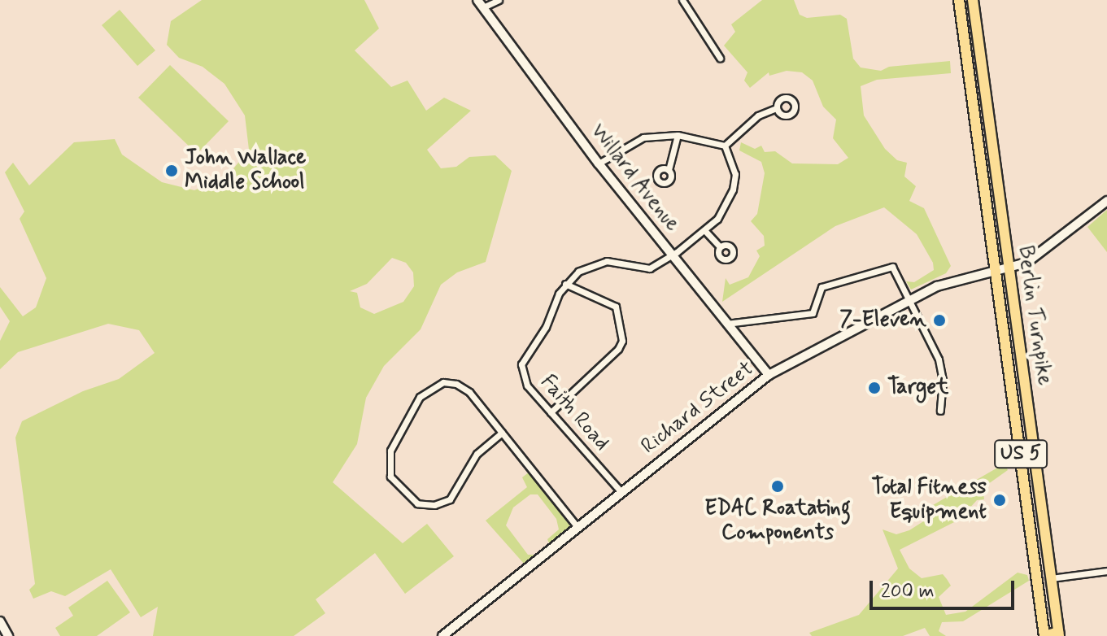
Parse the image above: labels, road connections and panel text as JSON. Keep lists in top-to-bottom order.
{
  "streets": {
    "highway": ["Berlin Turnpike", "US 5"],
    "main road": ["Willard Avenue", "Richard Street"],
    "street": ["Faith Road"]
  },
  "crossings": [
    ["Willard Avenue", "Richard Street"],
    ["Willard Avenue", "Faith Road"],
    ["Berlin Turnpike", "Richard Street"],
    ["Richard Street", "Faith Road"]
  ],
  "places": [
    "John Wallace Middle School",
    "7-Eleven",
    "Target",
    "EDAC Roatating Components",
    "Total Fitness Equipment"
  ],
  "scale_bar": "200 m"
}
